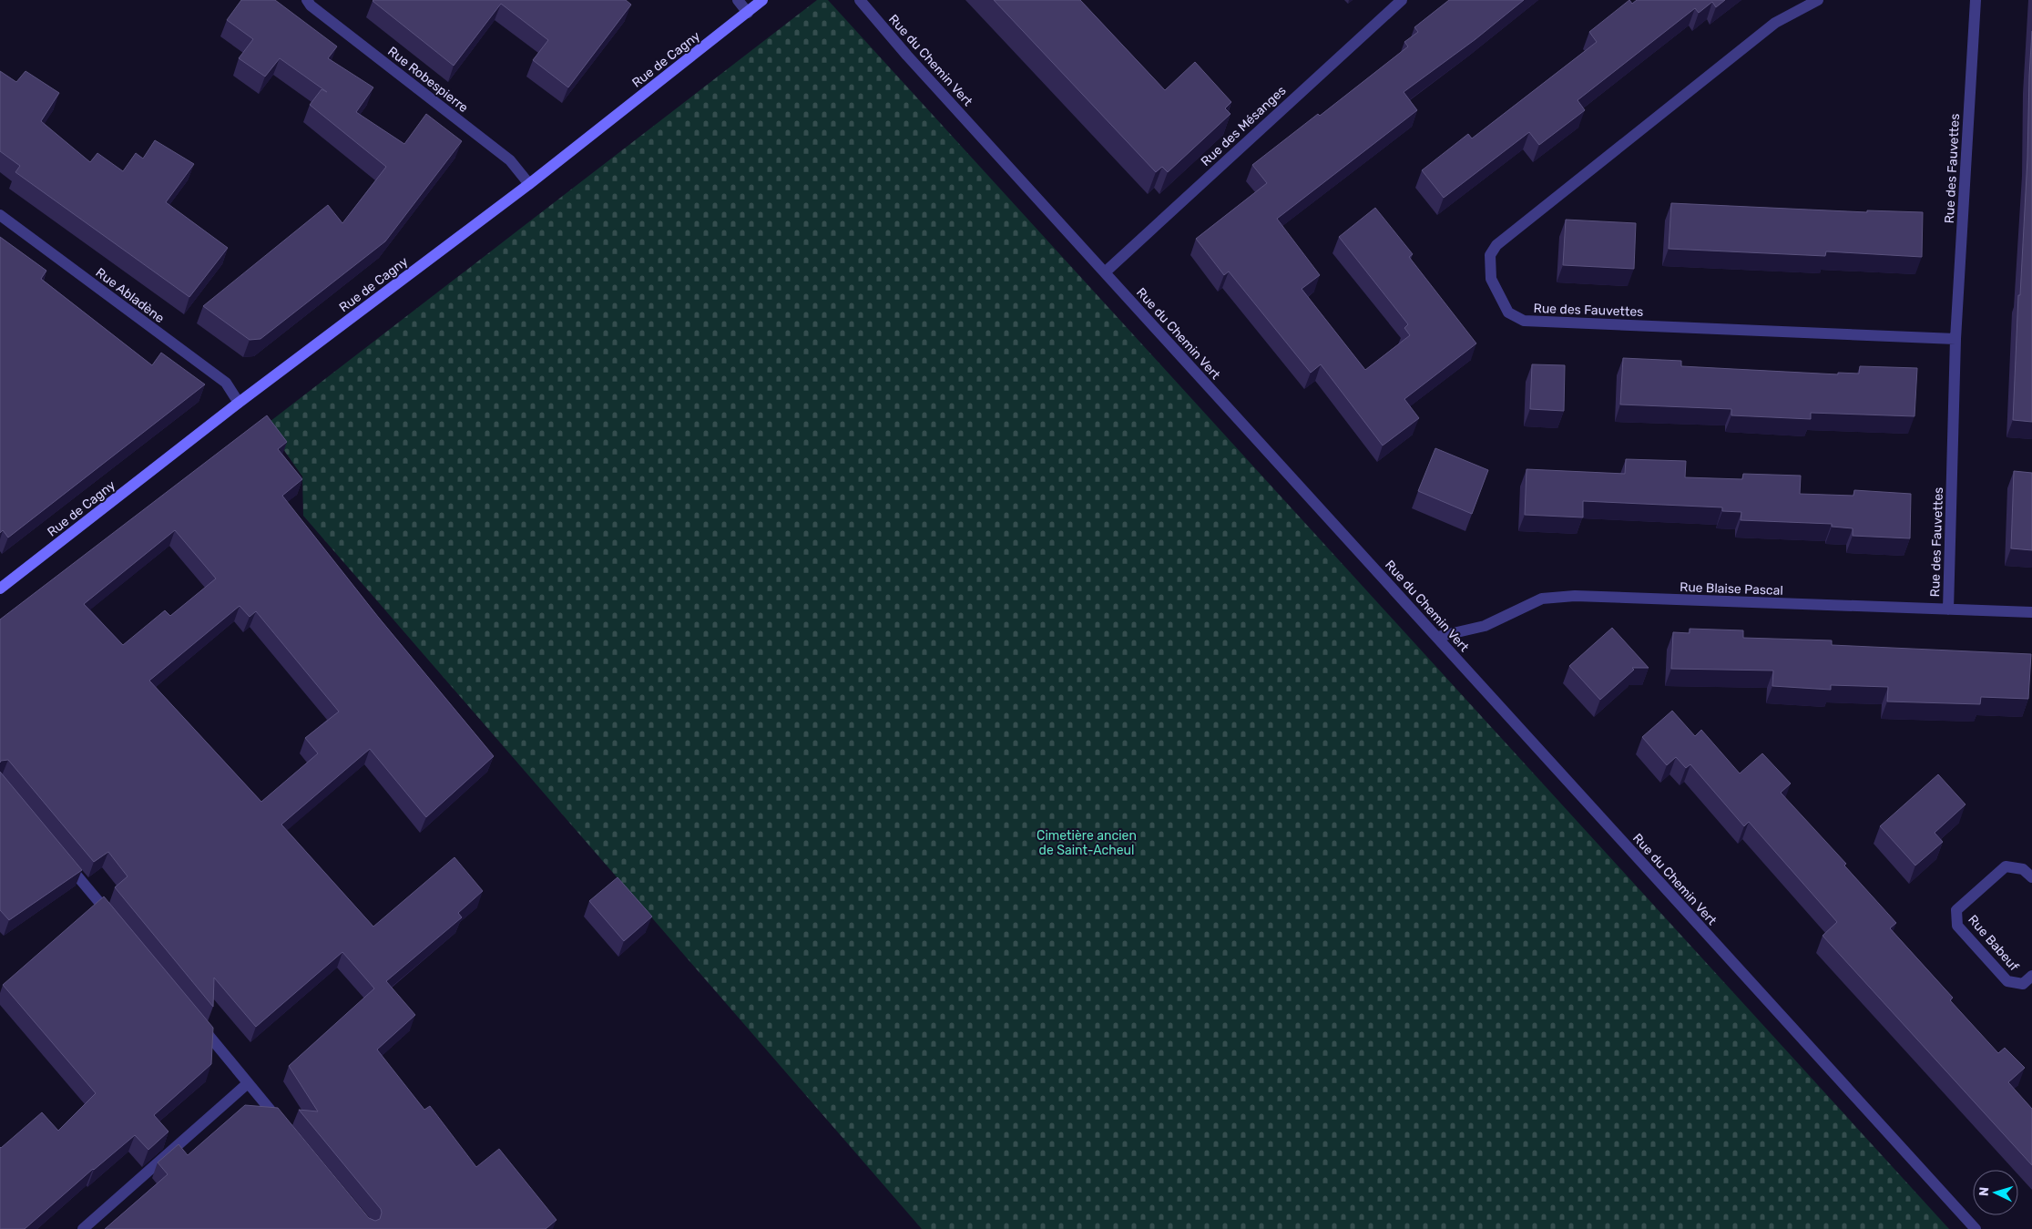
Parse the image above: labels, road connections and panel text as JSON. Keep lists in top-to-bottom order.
{
  "streets": {
    "main road": ["Rue de Cagny"],
    "street": [
      "Rue du Chemin Vert",
      "Rue Robespierre",
      "Rue des Mésanges",
      "Rue des Fauvettes",
      "Rue Abladène",
      "Rue Blaise Pascal",
      "Rue Babeuf"
    ]
  },
  "crossings": [
    ["Rue de Cagny", "Rue Robespierre"],
    ["Rue de Cagny", "Rue Abladène"],
    ["Rue du Chemin Vert", "Rue des Mésanges"],
    ["Rue du Chemin Vert", "Rue Blaise Pascal"],
    ["Rue des Fauvettes", "Rue Blaise Pascal"]
  ],
  "parks": ["Cimetière ancien de Saint-Acheul"],
  "north": "left"
}
